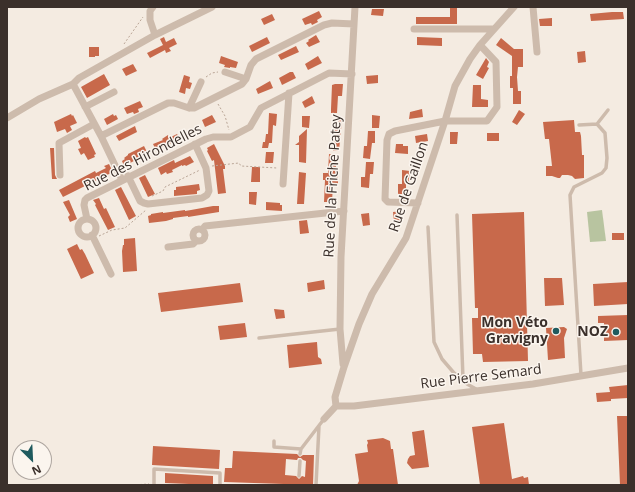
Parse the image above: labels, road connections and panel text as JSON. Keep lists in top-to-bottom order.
{
  "streets": {
    "street": [
      "Rue des Hirondelles",
      "Rue de la Friche Patey",
      "Rue de Gaillon",
      "Rue Pierre Semard"
    ]
  },
  "crossings": [
    ["Rue des Hirondelles", "Rue de la Friche Patey"],
    ["Rue de la Friche Patey", "Rue de Gaillon"],
    ["Rue de Gaillon", "Rue Pierre Semard"]
  ],
  "places": ["Mon Véto Gravigny", "NOZ"],
  "north": "bottom right"
}
